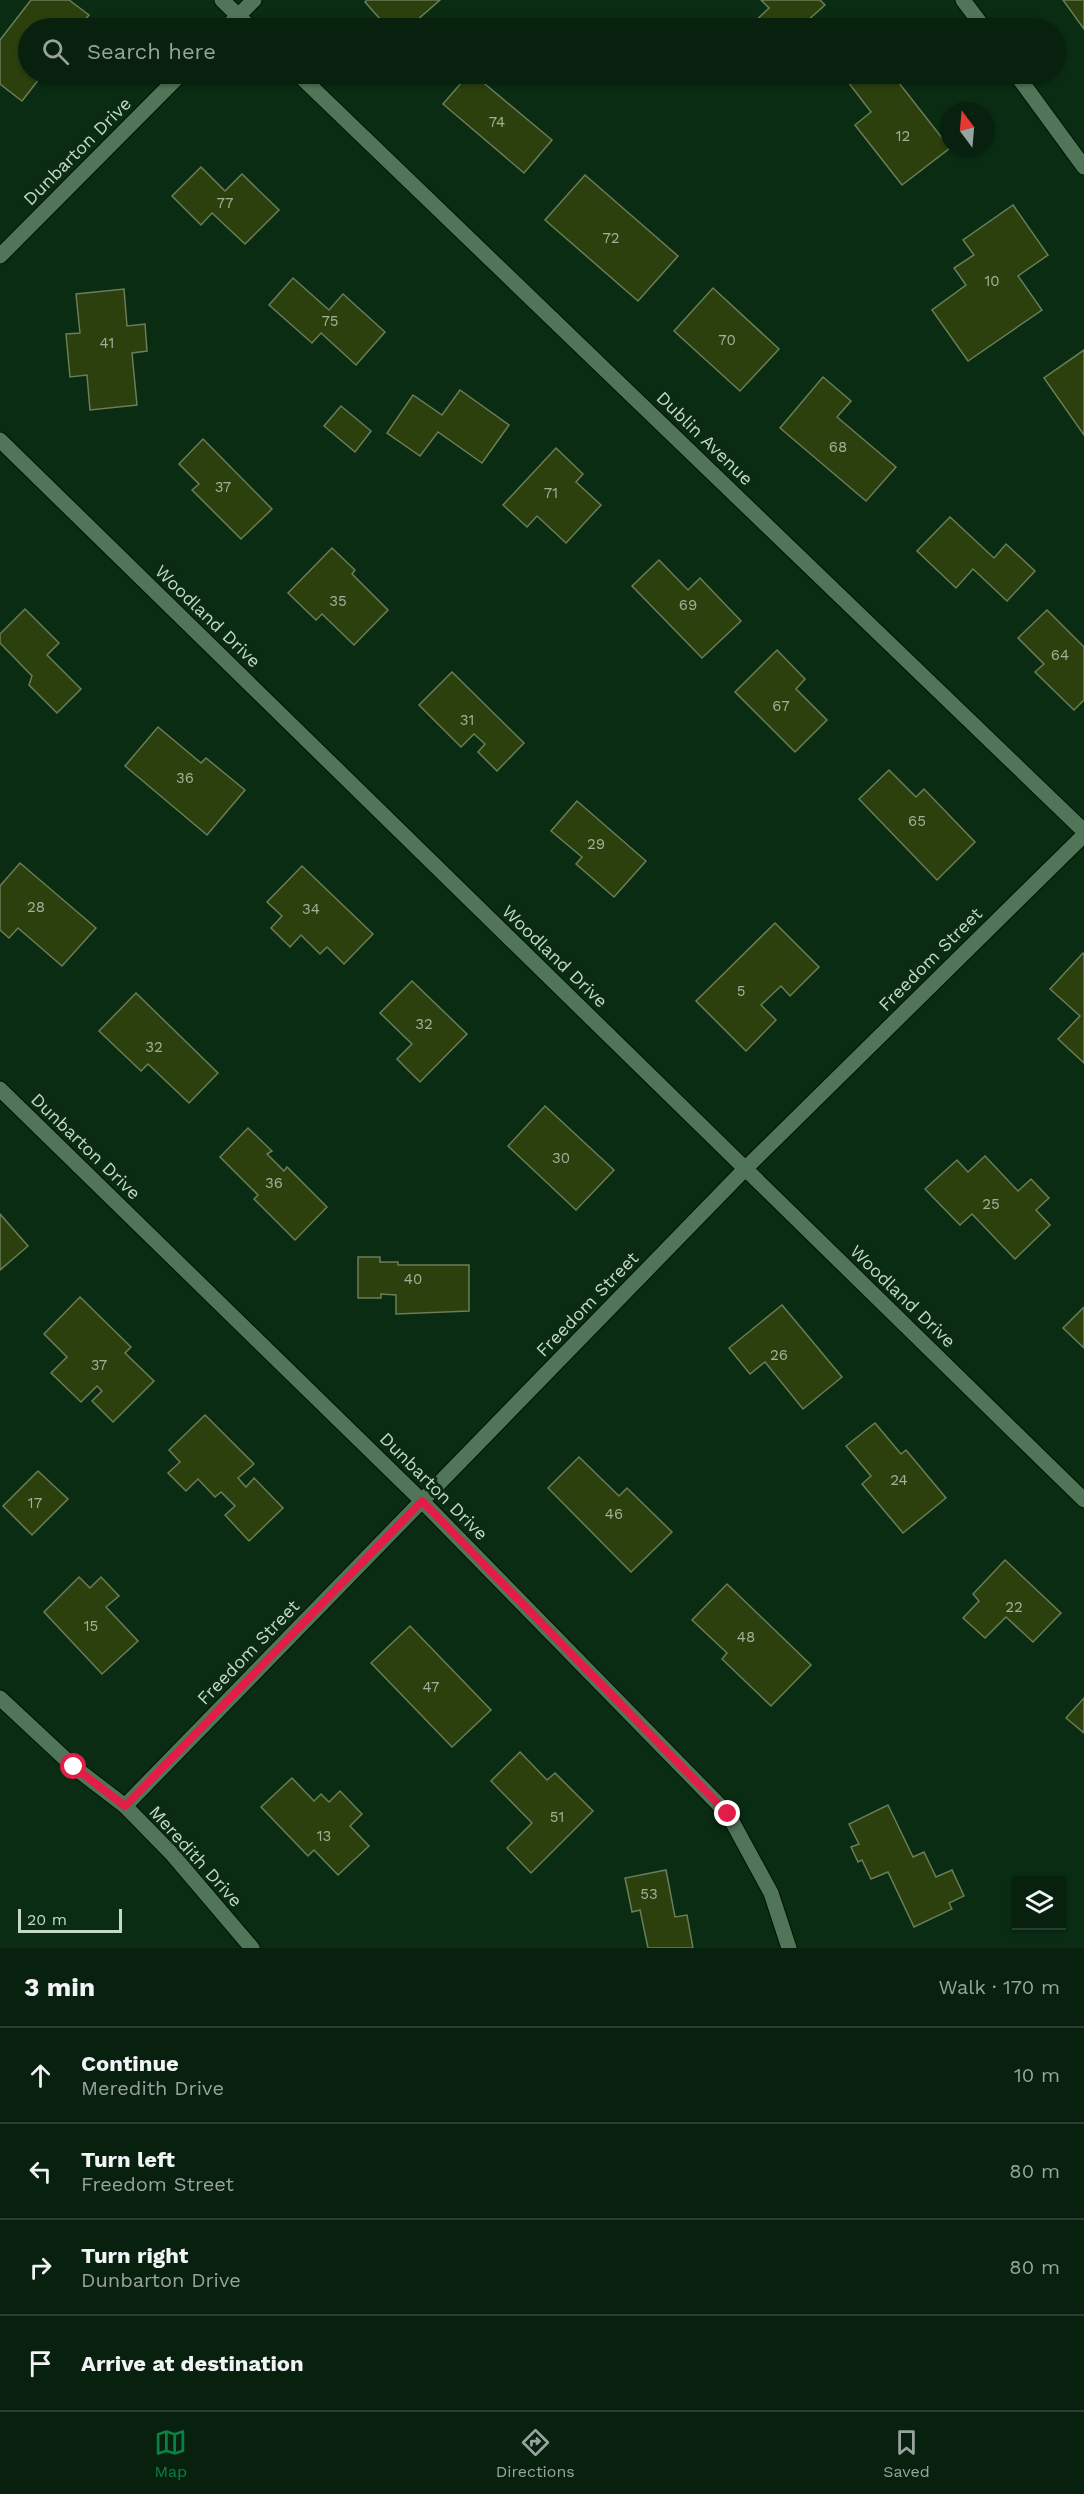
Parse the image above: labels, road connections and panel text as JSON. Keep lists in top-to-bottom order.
{
  "streets": {
    "street": [
      "Dunbarton Drive",
      "Dublin Avenue",
      "Woodland Drive",
      "Freedom Street",
      "Meredith Drive"
    ]
  },
  "crossings": [
    ["Dunbarton Drive", "Freedom Street"],
    ["Dublin Avenue", "Freedom Street"],
    ["Woodland Drive", "Freedom Street"],
    ["Freedom Street", "Meredith Drive"]
  ],
  "house_numbers": [
    "74",
    "12",
    "77",
    "72",
    "10",
    "75",
    "70",
    "41",
    "68",
    "37",
    "71",
    "35",
    "69",
    "64",
    "67",
    "31",
    "36",
    "65",
    "29",
    "28",
    "34",
    "5",
    "32",
    "32",
    "30",
    "36",
    "25",
    "40",
    "26",
    "37",
    "24",
    "17",
    "46",
    "22",
    "15",
    "48",
    "47",
    "51",
    "13",
    "53"
  ],
  "scale_bar": "20 m",
  "north": "top",
  "page": {
    "search": "Search here",
    "scale": "20 m",
    "heading": ["3 min", "Walk · 170 m"],
    "list": [
      ["Continue", "Meredith Drive", "10 m"],
      ["Turn left", "Freedom Street", "80 m"],
      ["Turn right", "Dunbarton Drive", "80 m"],
      "Arrive at destination"
    ],
    "nav": ["Map", "Directions", "Saved"]
  }
}
